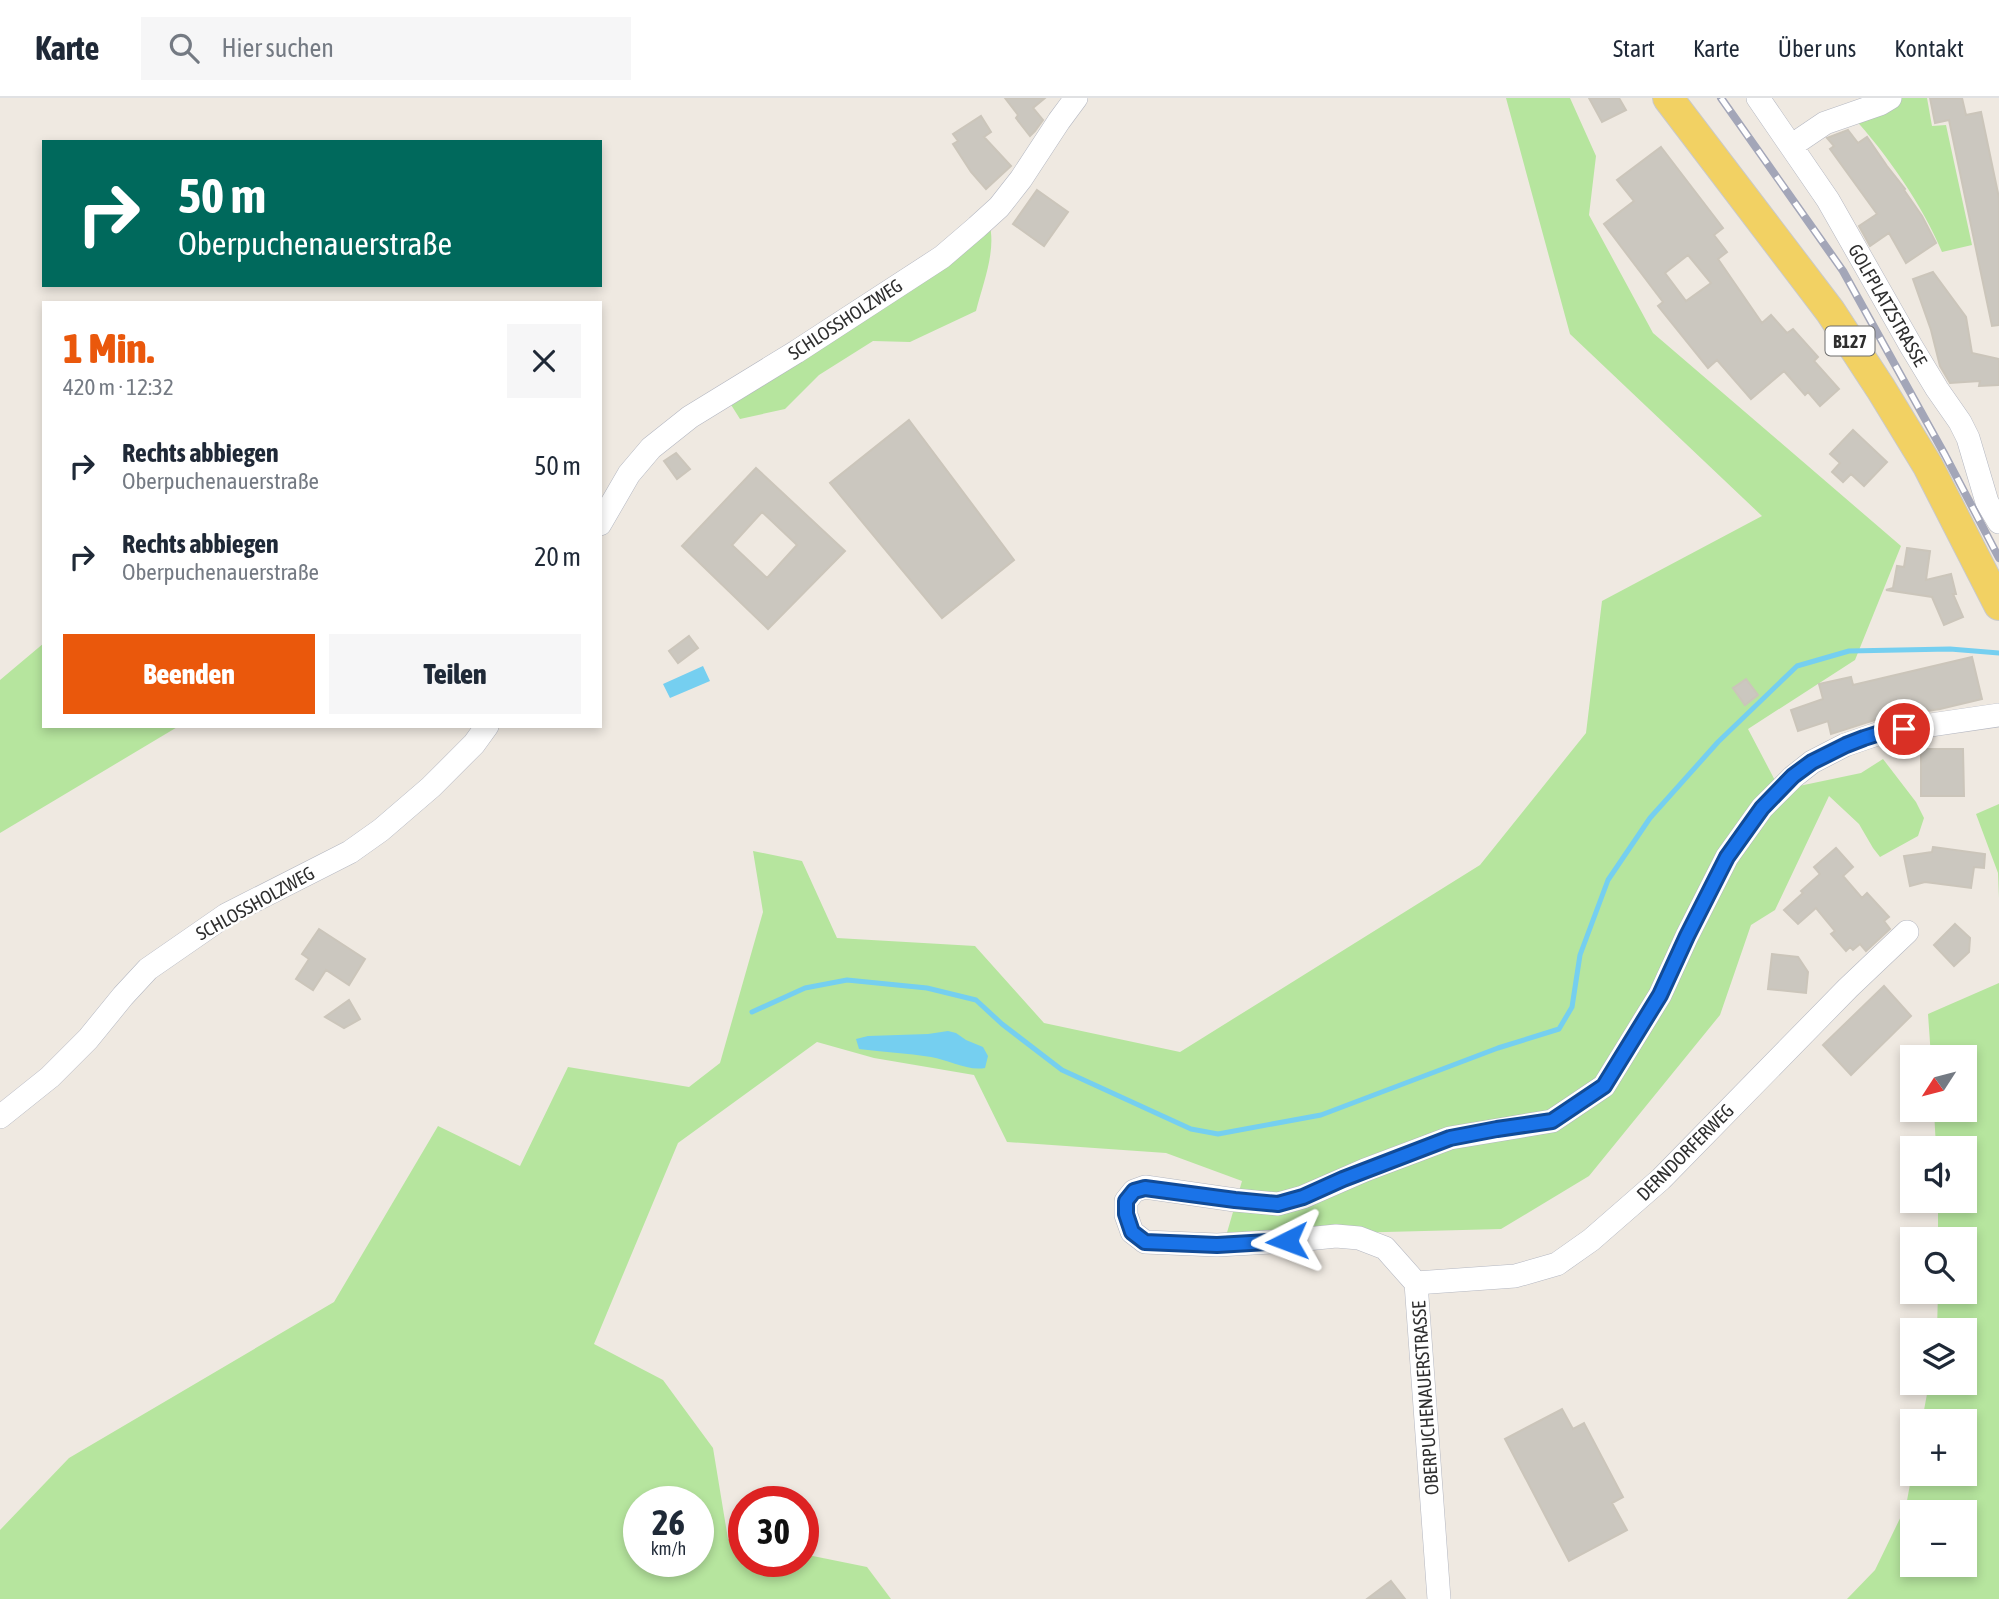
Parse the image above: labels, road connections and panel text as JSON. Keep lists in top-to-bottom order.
{
  "streets": {
    "main road": ["B127"],
    "street": [
      "GOLFPLATZSTRASSE",
      "SCHLOSSHOLZWEG",
      "DERNDORFERWEG",
      "OBERPUCHENAUERSTRASSE"
    ]
  },
  "crossings": [
    ["DERNDORFERWEG", "OBERPUCHENAUERSTRASSE"]
  ],
  "north": "bottom left",
  "page": {
    "header": "Karte",
    "search": "Hier suchen",
    "nav": [
      "Start",
      "Karte",
      "Über uns",
      "Kontakt"
    ],
    "turn": ["50 m", "Oberpuchenauerstraße"],
    "heading": ["1 Min.", "420 m · 12:32"],
    "list": [
      {
        "name": "Rechts abbiegen",
        "note": "Oberpuchenauerstraße",
        "value": "50 m"
      },
      {
        "name": "Rechts abbiegen",
        "note": "Oberpuchenauerstraße",
        "value": "20 m"
      }
    ],
    "buttons": ["Beenden", "Teilen"],
    "map_buttons": ["+", "−"],
    "speed": "26 km/h",
    "limit": "30"
  }
}
